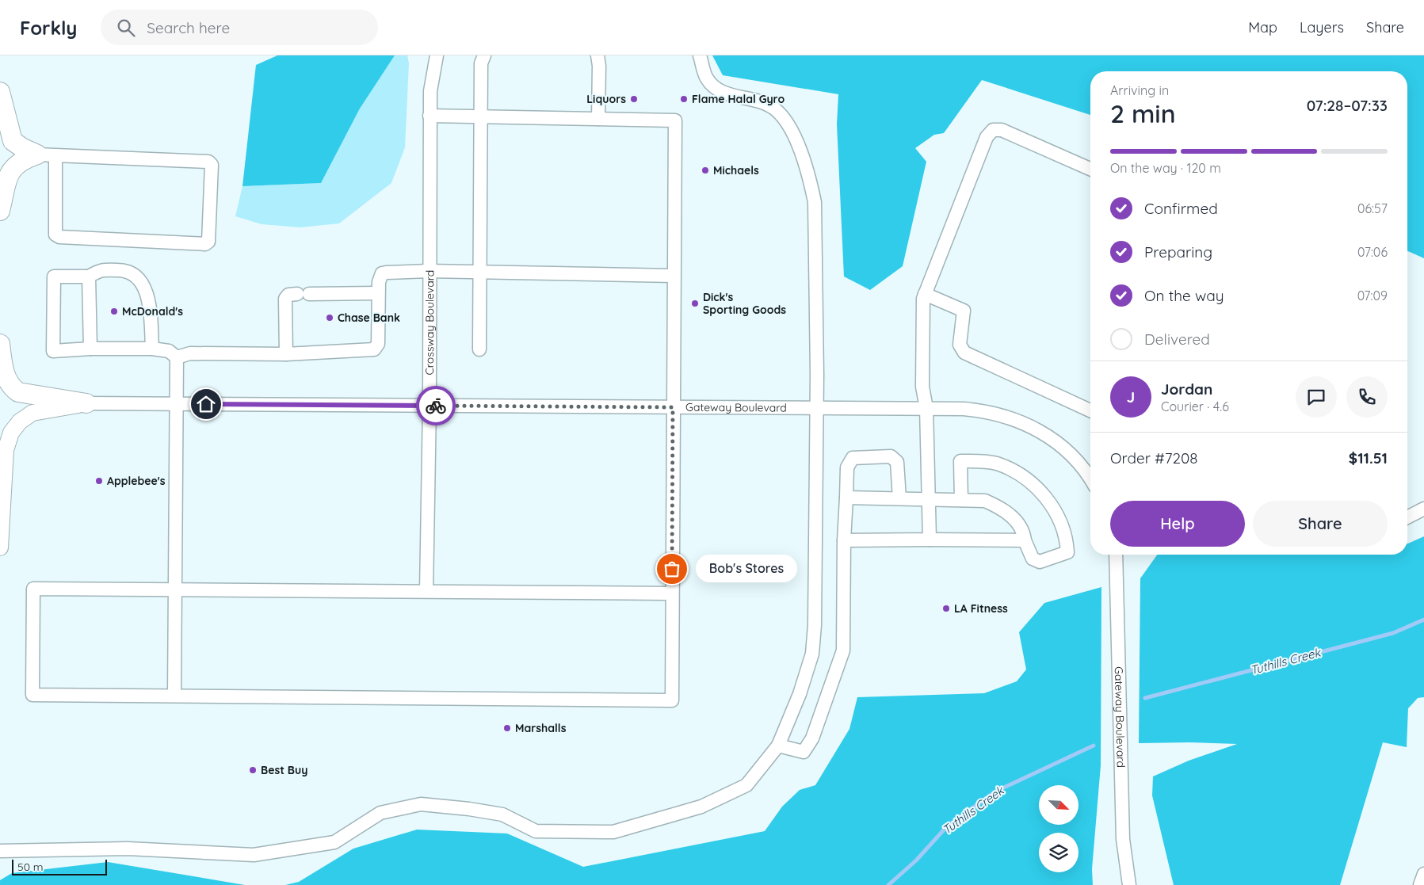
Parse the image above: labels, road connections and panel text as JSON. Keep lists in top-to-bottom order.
{
  "streets": {
    "street": ["Crossway Boulevard", "Gateway Boulevard"]
  },
  "crossings": [
    ["Crossway Boulevard", "Gateway Boulevard"]
  ],
  "water": ["Tuthills Creek"],
  "places": [
    "Liquors",
    "Flame Halal Gyro",
    "Michaels",
    "Dick's Sporting Goods",
    "McDonald's",
    "Chase Bank",
    "Applebee's",
    "Bob's Stores",
    "LA Fitness",
    "Marshalls",
    "Best Buy"
  ],
  "scale_bar": "50 m",
  "north": "bottom right",
  "page": {
    "header": "Forkly",
    "search": "Search here",
    "nav": ["Map", "Layers", "Share"],
    "heading": ["2 min", "Arriving in", "07:28–07:33"],
    "panel": [
      "Jordan",
      "Courier · 4.6",
      "Order #7208",
      "$11.51"
    ],
    "bar": "On the way · 120 m",
    "list": [
      ["Confirmed", "06:57"],
      ["Preparing", "07:06"],
      ["On the way", "07:09"],
      "Delivered"
    ],
    "round": "J",
    "buttons": ["Help", "Share"],
    "bubble": "Bob's Stores",
    "scale": "50 m"
  }
}
